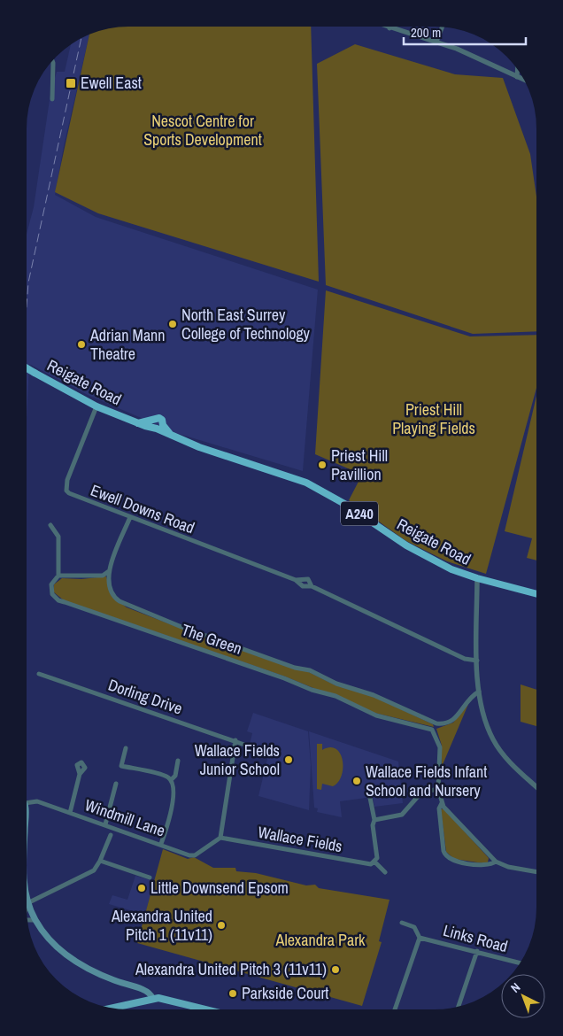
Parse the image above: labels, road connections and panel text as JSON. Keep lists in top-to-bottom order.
{
  "streets": {
    "highway": ["Reigate Road", "A240"],
    "street": [
      "Ewell Downs Road",
      "The Green",
      "Dorling Drive",
      "Windmill Lane",
      "Wallace Fields",
      "Links Road"
    ]
  },
  "crossings": [
    ["Reigate Road", "Ewell Downs Road"],
    ["Ewell Downs Road", "The Green"],
    ["Windmill Lane", "Wallace Fields"]
  ],
  "parks": ["Nescot Centre for Sports Development", "Priest Hill Playing Fields", "Alexandra Park"],
  "places": {
    "transit": ["Ewell East"],
    "other": [
      "North East Surrey College of Technology",
      "Adrian Mann Theatre",
      "Priest Hill Pavillion",
      "Wallace Fields Junior School",
      "Wallace Fields Infant School and Nursery",
      "Little Downsend Epsom",
      "Alexandra United Pitch 1 (11v11)",
      "Alexandra United Pitch 3 (11v11)",
      "Parkside Court"
    ]
  },
  "scale_bar": "200 m",
  "north": "top left"
}
